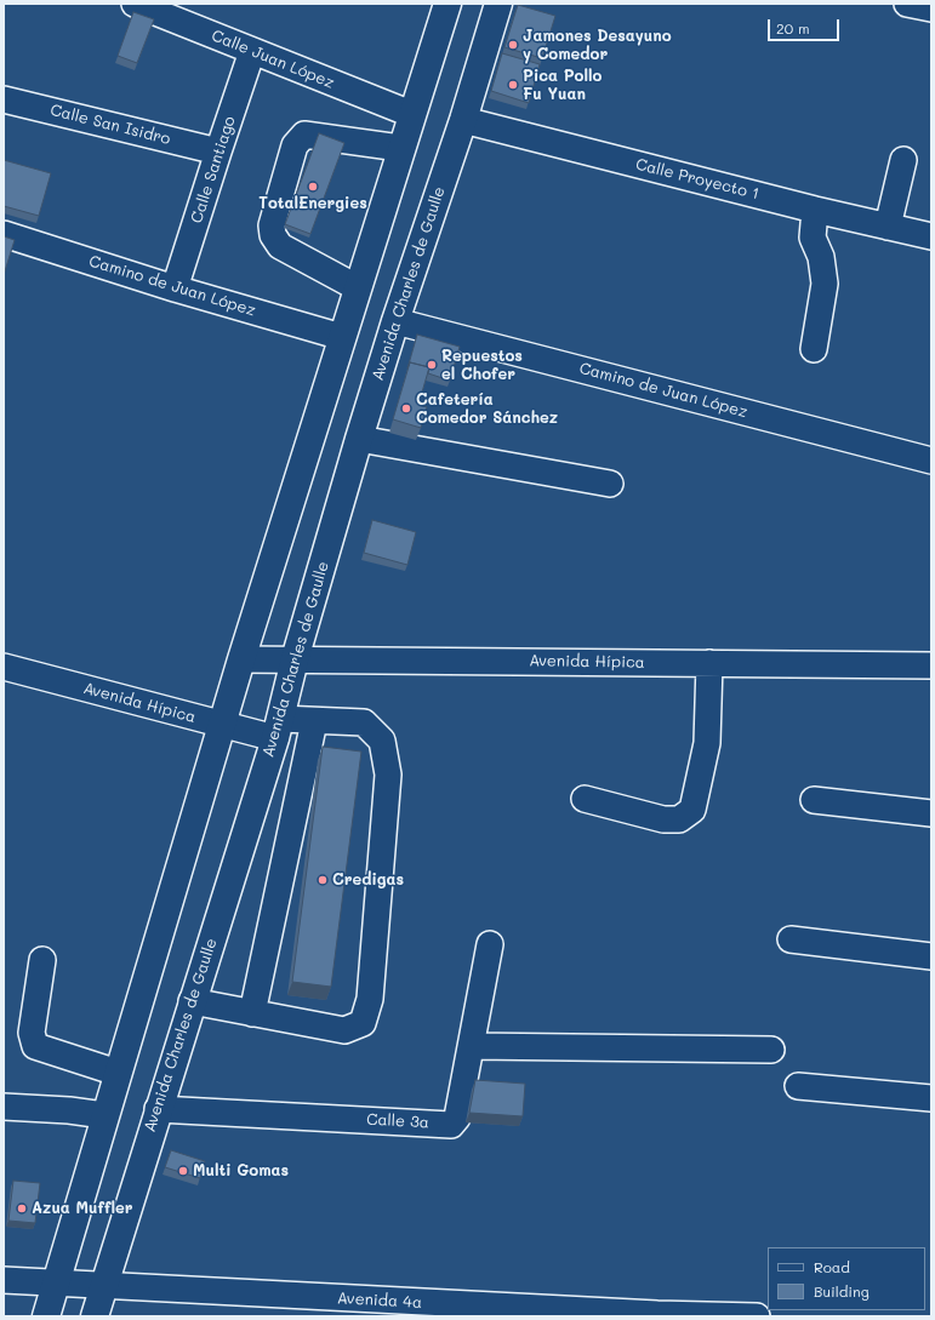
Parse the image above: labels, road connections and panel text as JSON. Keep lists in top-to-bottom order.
{
  "streets": {
    "main road": ["Avenida Charles de Gaulle"],
    "street": [
      "Calle Juan López",
      "Calle San Isidro",
      "Calle Santiago",
      "Calle Proyecto 1",
      "Camino de Juan López",
      "Avenida Hípica",
      "Calle 3a",
      "Avenida 4a"
    ]
  },
  "crossings": [
    ["Calle Juan López", "Calle Santiago"],
    ["Calle San Isidro", "Calle Santiago"],
    ["Calle Santiago", "Camino de Juan López"],
    ["Calle Proyecto 1", "Avenida Charles de Gaulle"],
    ["Avenida Charles de Gaulle", "Camino de Juan López"],
    ["Avenida Charles de Gaulle", "Avenida Hípica"],
    ["Avenida Charles de Gaulle", "Calle 3a"],
    ["Avenida Charles de Gaulle", "Avenida 4a"]
  ],
  "places": [
    "Jamones Desayuno y Comedor",
    "Pica Pollo Fu Yuan",
    "TotalEnergies",
    "Repuestos el Chofer",
    "Cafetería Comedor Sánchez",
    "Credigas",
    "Multi Gomas",
    "Azua Muffler"
  ],
  "legend": ["Road", "Building"],
  "scale_bar": "20 m"
}
